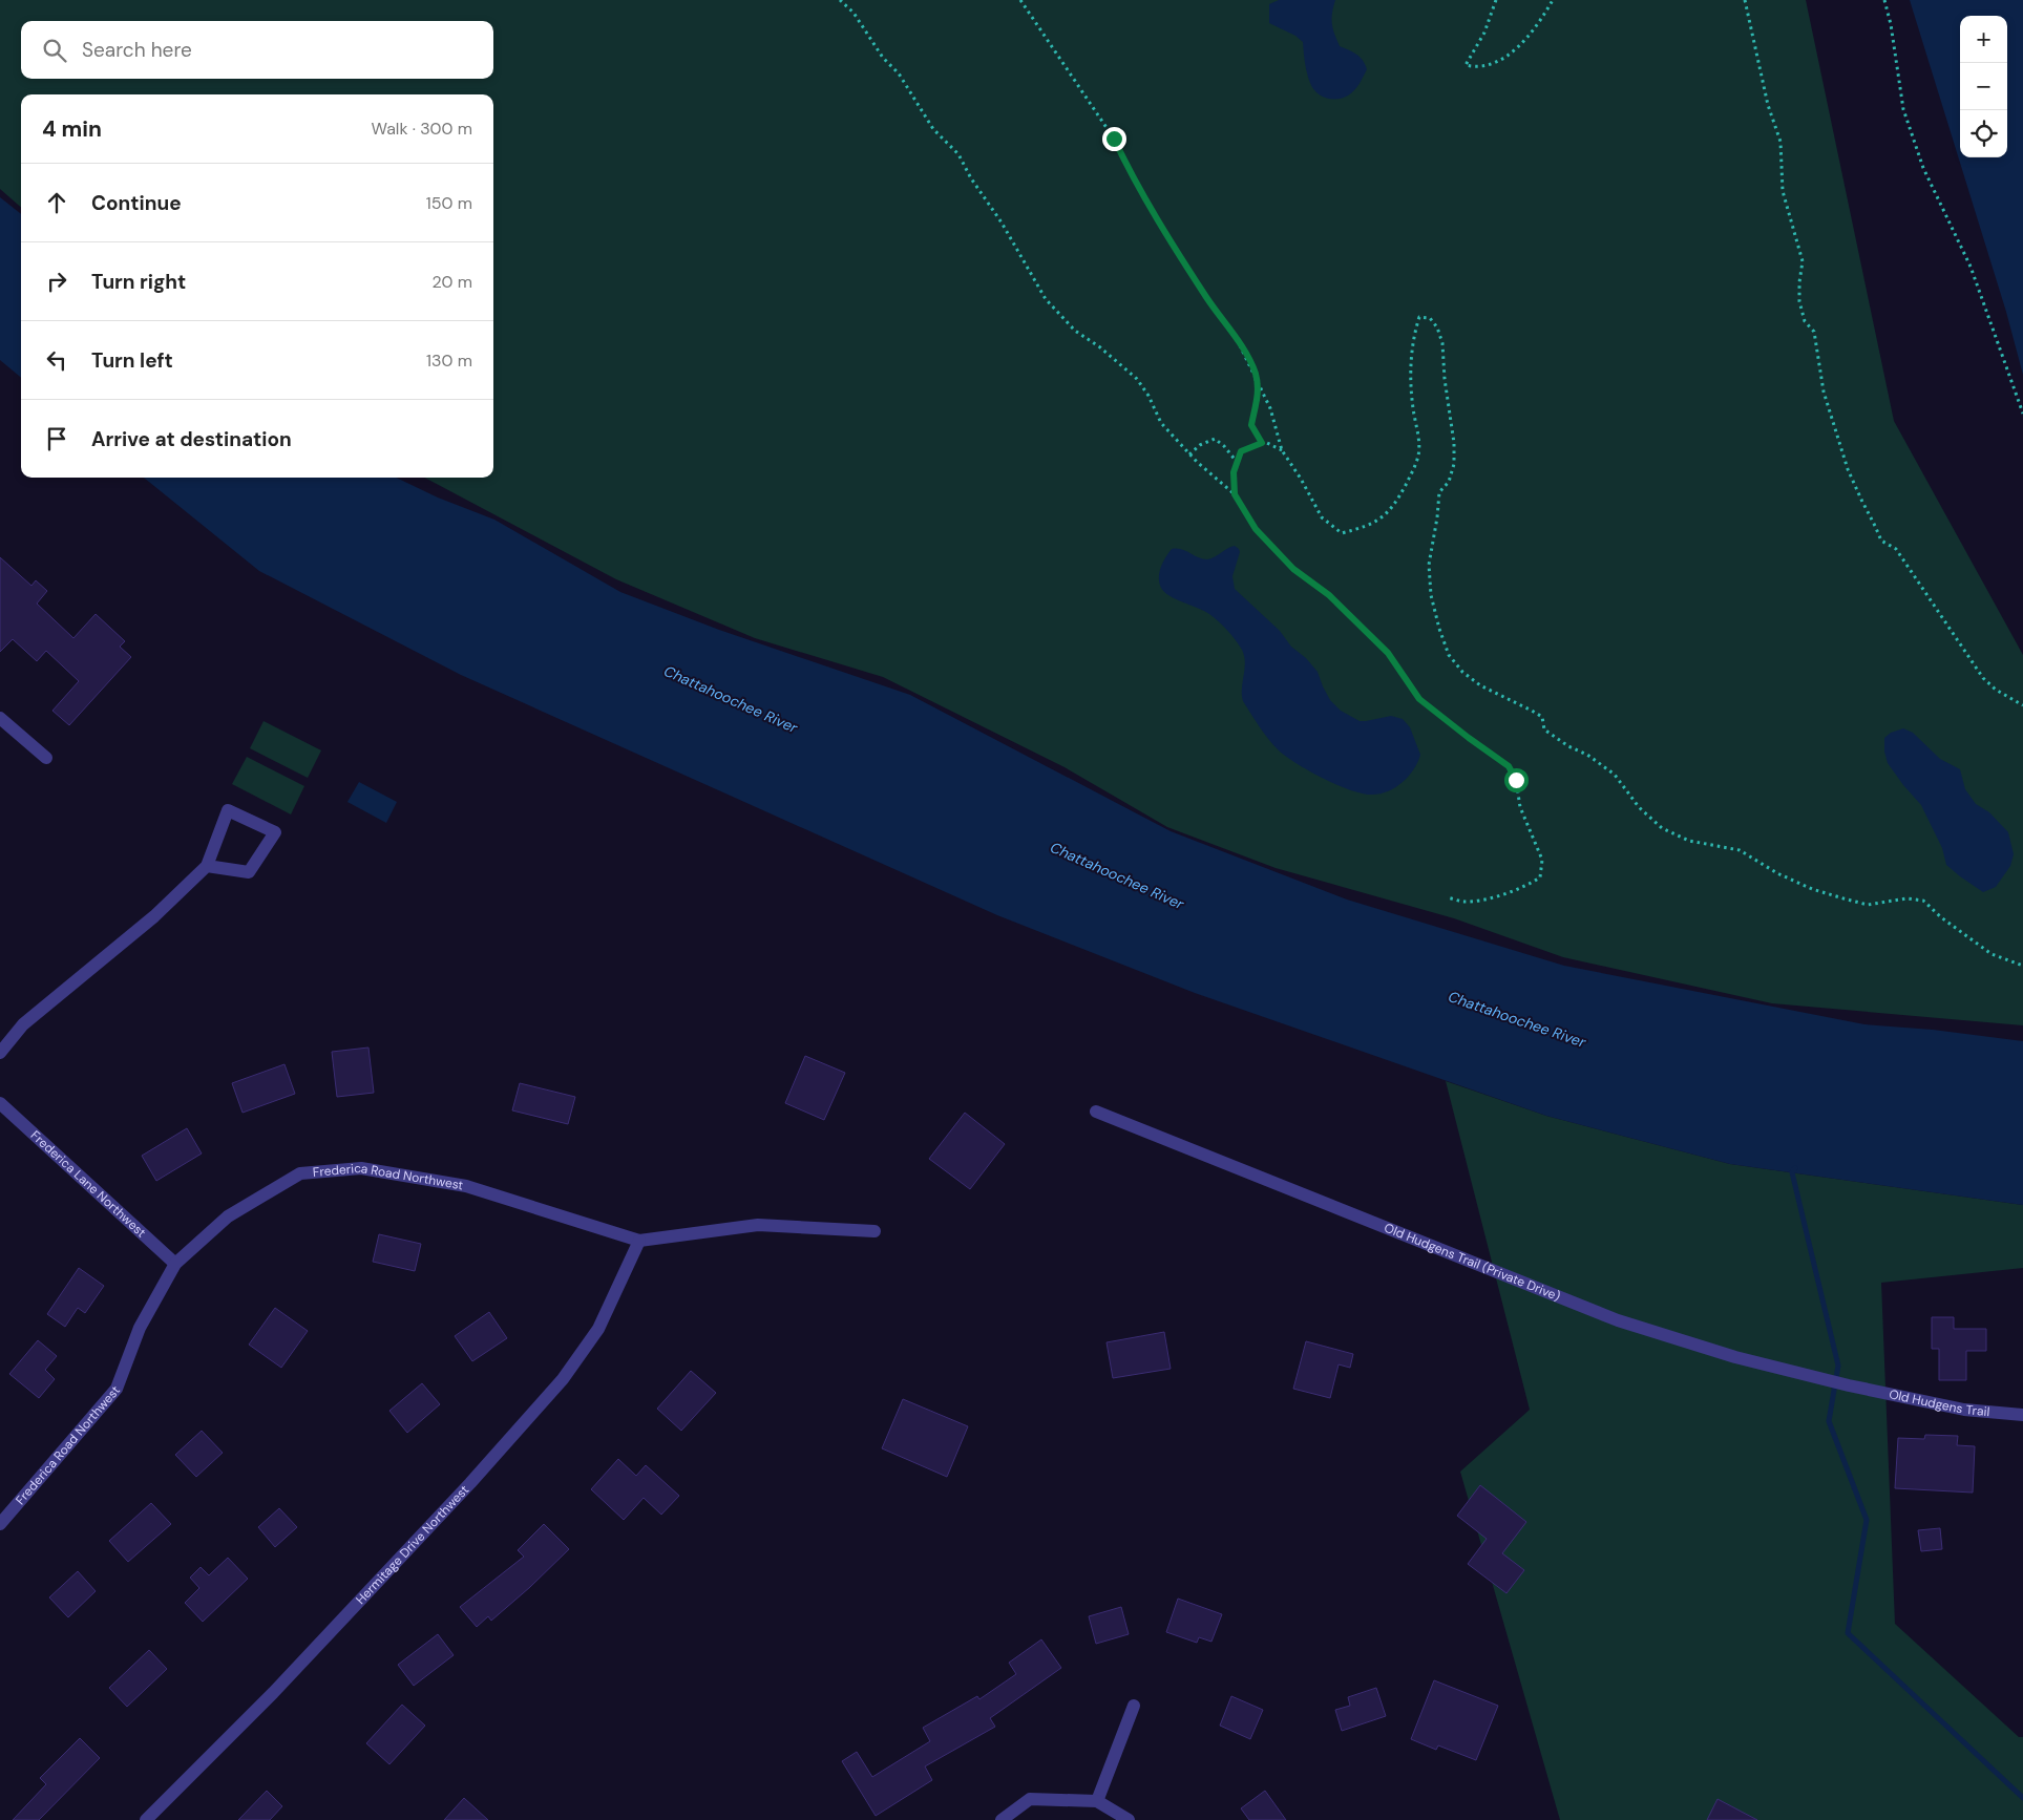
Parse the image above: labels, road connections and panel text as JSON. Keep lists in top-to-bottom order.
{
  "streets": {
    "street": [
      "Frederica Road Northwest",
      "Frederica Lane Northwest",
      "Old Hudgens Trail (Private Drive)",
      "Old Hudgens Trail",
      "Hermitage Drive Northwest"
    ]
  },
  "crossings": [
    ["Frederica Road Northwest", "Frederica Lane Northwest"],
    ["Frederica Road Northwest", "Hermitage Drive Northwest"],
    ["Old Hudgens Trail (Private Drive)", "Old Hudgens Trail"]
  ],
  "water": ["Chattahoochee River"],
  "page": {
    "map_buttons": ["+", "−"],
    "search": "Search here",
    "heading": ["4 min", "Walk · 300 m"],
    "list": [
      ["Continue", "150 m"],
      ["Turn right", "20 m"],
      ["Turn left", "130 m"],
      "Arrive at destination"
    ]
  }
}
